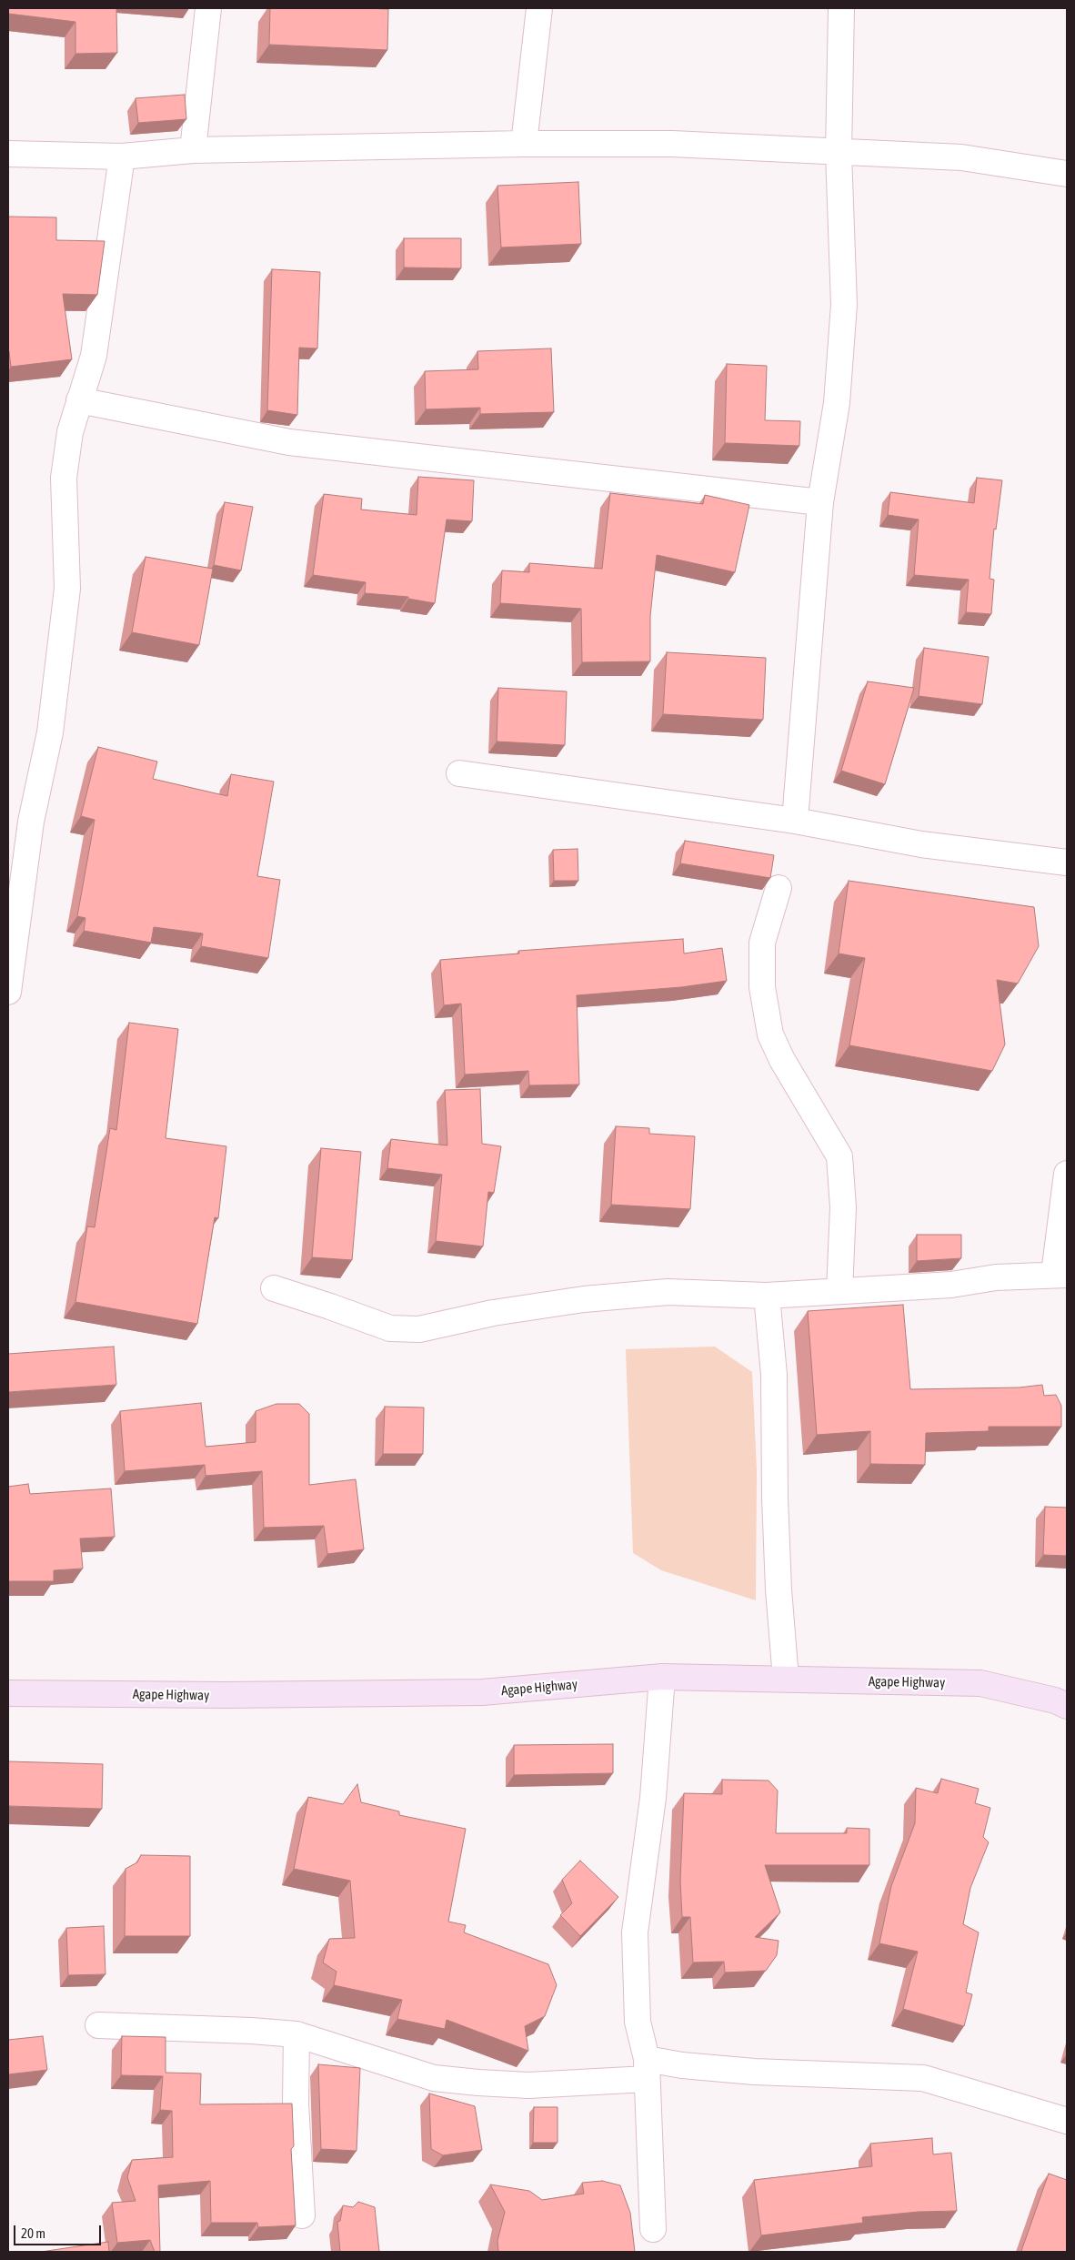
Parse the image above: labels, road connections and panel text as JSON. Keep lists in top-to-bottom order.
{
  "streets": {
    "street": ["Agape Highway"]
  },
  "scale_bar": "20 m"
}
